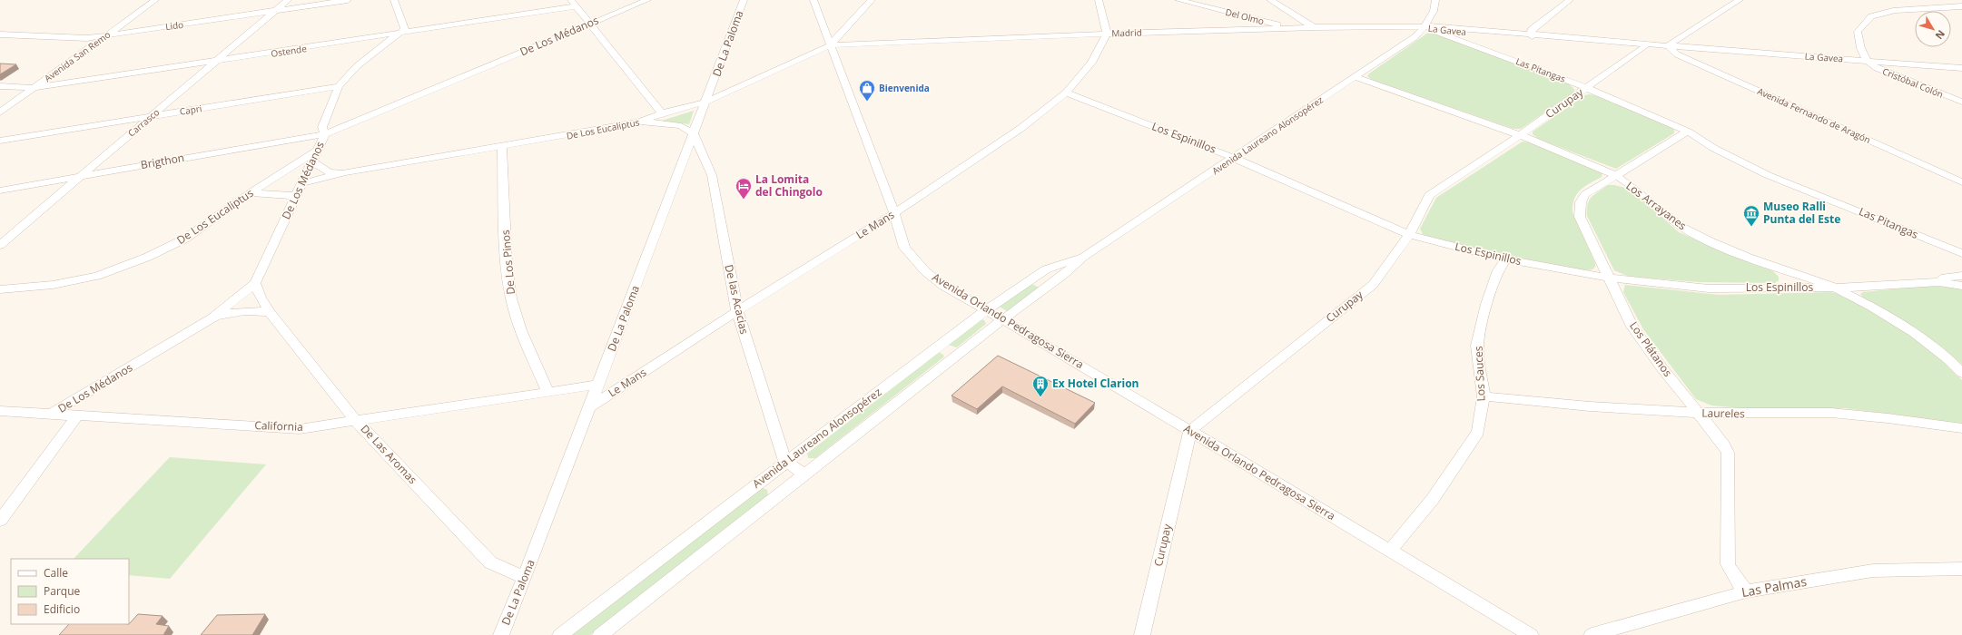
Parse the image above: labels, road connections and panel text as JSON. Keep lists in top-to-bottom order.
{
  "streets": {
    "street": [
      "Del Olmo",
      "Lido",
      "La Gavea",
      "Madrid",
      "De Los Médanos",
      "De La Paloma",
      "Ostende",
      "Avenida San Remo",
      "Las Pitangas",
      "Cristóbal Colón",
      "Curupay",
      "Capri",
      "Avenida Fernando de Aragón",
      "Carrasco",
      "De Los Eucaliptus",
      "Avenida Laureano Alonsopérez",
      "Los Espinillos",
      "Brigthon",
      "Los Arrayanes",
      "Le Mans",
      "De Los Pinos",
      "De las Acacias",
      "Avenida Orlando Pedragosa Sierra",
      "Los Plátanos",
      "Los Sauces",
      "Laureles",
      "California",
      "De Las Aromas",
      "Las Palmas"
    ]
  },
  "crossings": [
    ["Del Olmo", "Madrid"],
    ["Lido", "Avenida San Remo"],
    ["Lido", "Carrasco"],
    ["La Gavea", "Madrid"],
    ["La Gavea", "Las Pitangas"],
    ["La Gavea", "Cristóbal Colón"],
    ["La Gavea", "Curupay"],
    ["La Gavea", "Avenida Fernando de Aragón"],
    ["La Gavea", "Avenida Laureano Alonsopérez"],
    ["Madrid", "Las Pitangas"],
    ["Madrid", "De Los Eucaliptus"],
    ["Madrid", "Avenida Laureano Alonsopérez"],
    ["Madrid", "Le Mans"],
    ["Madrid", "Avenida Orlando Pedragosa Sierra"],
    ["De Los Médanos", "De Los Eucaliptus"],
    ["De Los Médanos", "Brigthon"],
    ["De Los Médanos", "California"],
    ["De Los Médanos", "De Las Aromas"],
    ["De La Paloma", "De Los Eucaliptus"],
    ["De La Paloma", "Le Mans"],
    ["De La Paloma", "De las Acacias"],
    ["De La Paloma", "California"],
    ["De La Paloma", "De Las Aromas"],
    ["Ostende", "Avenida San Remo"],
    ["Ostende", "Carrasco"],
    ["Las Pitangas", "Curupay"],
    ["Las Pitangas", "Avenida Laureano Alonsopérez"],
    ["Las Pitangas", "Los Plátanos"],
    ["Curupay", "Los Espinillos"],
    ["Curupay", "Los Arrayanes"],
    ["Curupay", "Avenida Orlando Pedragosa Sierra"],
    ["Capri", "Carrasco"],
    ["Carrasco", "Brigthon"],
    ["De Los Eucaliptus", "De Los Pinos"],
    ["De Los Eucaliptus", "Avenida Orlando Pedragosa Sierra"],
    ["Avenida Laureano Alonsopérez", "Los Espinillos"],
    ["Avenida Laureano Alonsopérez", "Los Arrayanes"],
    ["Avenida Laureano Alonsopérez", "De las Acacias"],
    ["Avenida Laureano Alonsopérez", "Avenida Orlando Pedragosa Sierra"],
    ["Los Espinillos", "Los Arrayanes"],
    ["Los Espinillos", "Le Mans"],
    ["Los Espinillos", "Los Plátanos"],
    ["Los Espinillos", "Los Sauces"],
    ["Los Arrayanes", "Los Plátanos"],
    ["Le Mans", "De las Acacias"],
    ["Le Mans", "Avenida Orlando Pedragosa Sierra"],
    ["De Los Pinos", "California"],
    ["Avenida Orlando Pedragosa Sierra", "Los Sauces"],
    ["Los Plátanos", "Laureles"],
    ["Los Plátanos", "Las Palmas"],
    ["Los Sauces", "Laureles"],
    ["California", "De Las Aromas"]
  ],
  "places": {
    "shop": ["Bienvenida"],
    "hotel": ["La Lomita del Chingolo"],
    "museum": ["Museo Ralli Punta del Este"],
    "building": ["Ex Hotel Clarion"]
  },
  "legend": ["Calle", "Parque", "Edificio"],
  "north": "bottom right"
}
